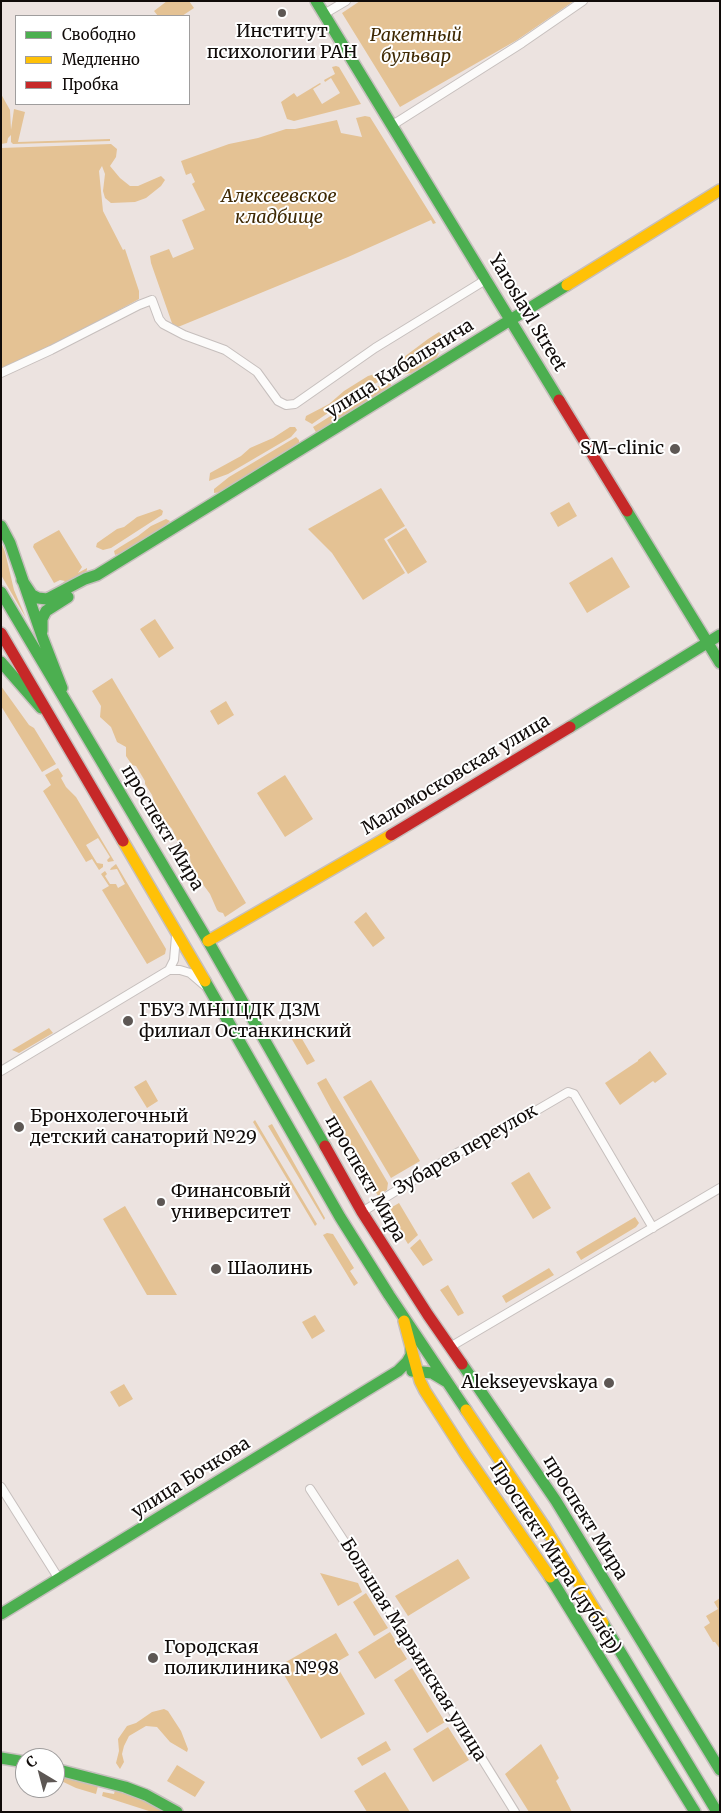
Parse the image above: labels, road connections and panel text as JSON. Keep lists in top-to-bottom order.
{
  "streets": {
    "street": [
      "Yaroslavl Street",
      "улица Кибальчича",
      "Маломосковская улица",
      "проспект Мира",
      "Зубарев переулок",
      "улица Бочкова",
      "Проспект Мира (дублёр)",
      "Большая Марьинская улица"
    ]
  },
  "crossings": [
    ["Yaroslavl Street", "улица Кибальчича"],
    ["Yaroslavl Street", "Маломосковская улица"],
    ["Маломосковская улица", "проспект Мира"],
    ["проспект Мира", "Зубарев переулок"],
    ["улица Бочкова", "Проспект Мира (дублёр)"]
  ],
  "parks": ["Ракетный бульвар", "Алексеевское кладбище"],
  "places": [
    "Институт психологии РАН",
    "SM-clinic",
    "ГБУЗ МНПЦДК ДЗМ филиал Останкинский",
    "Бронхолегочный детский санаторий №29",
    "Финансовый университет",
    "Шаолинь",
    "Alekseyevskaya",
    "Городская поликлиника №98"
  ],
  "legend": ["Свободно", "Медленно", "Пробка"],
  "north": "top left"
}
